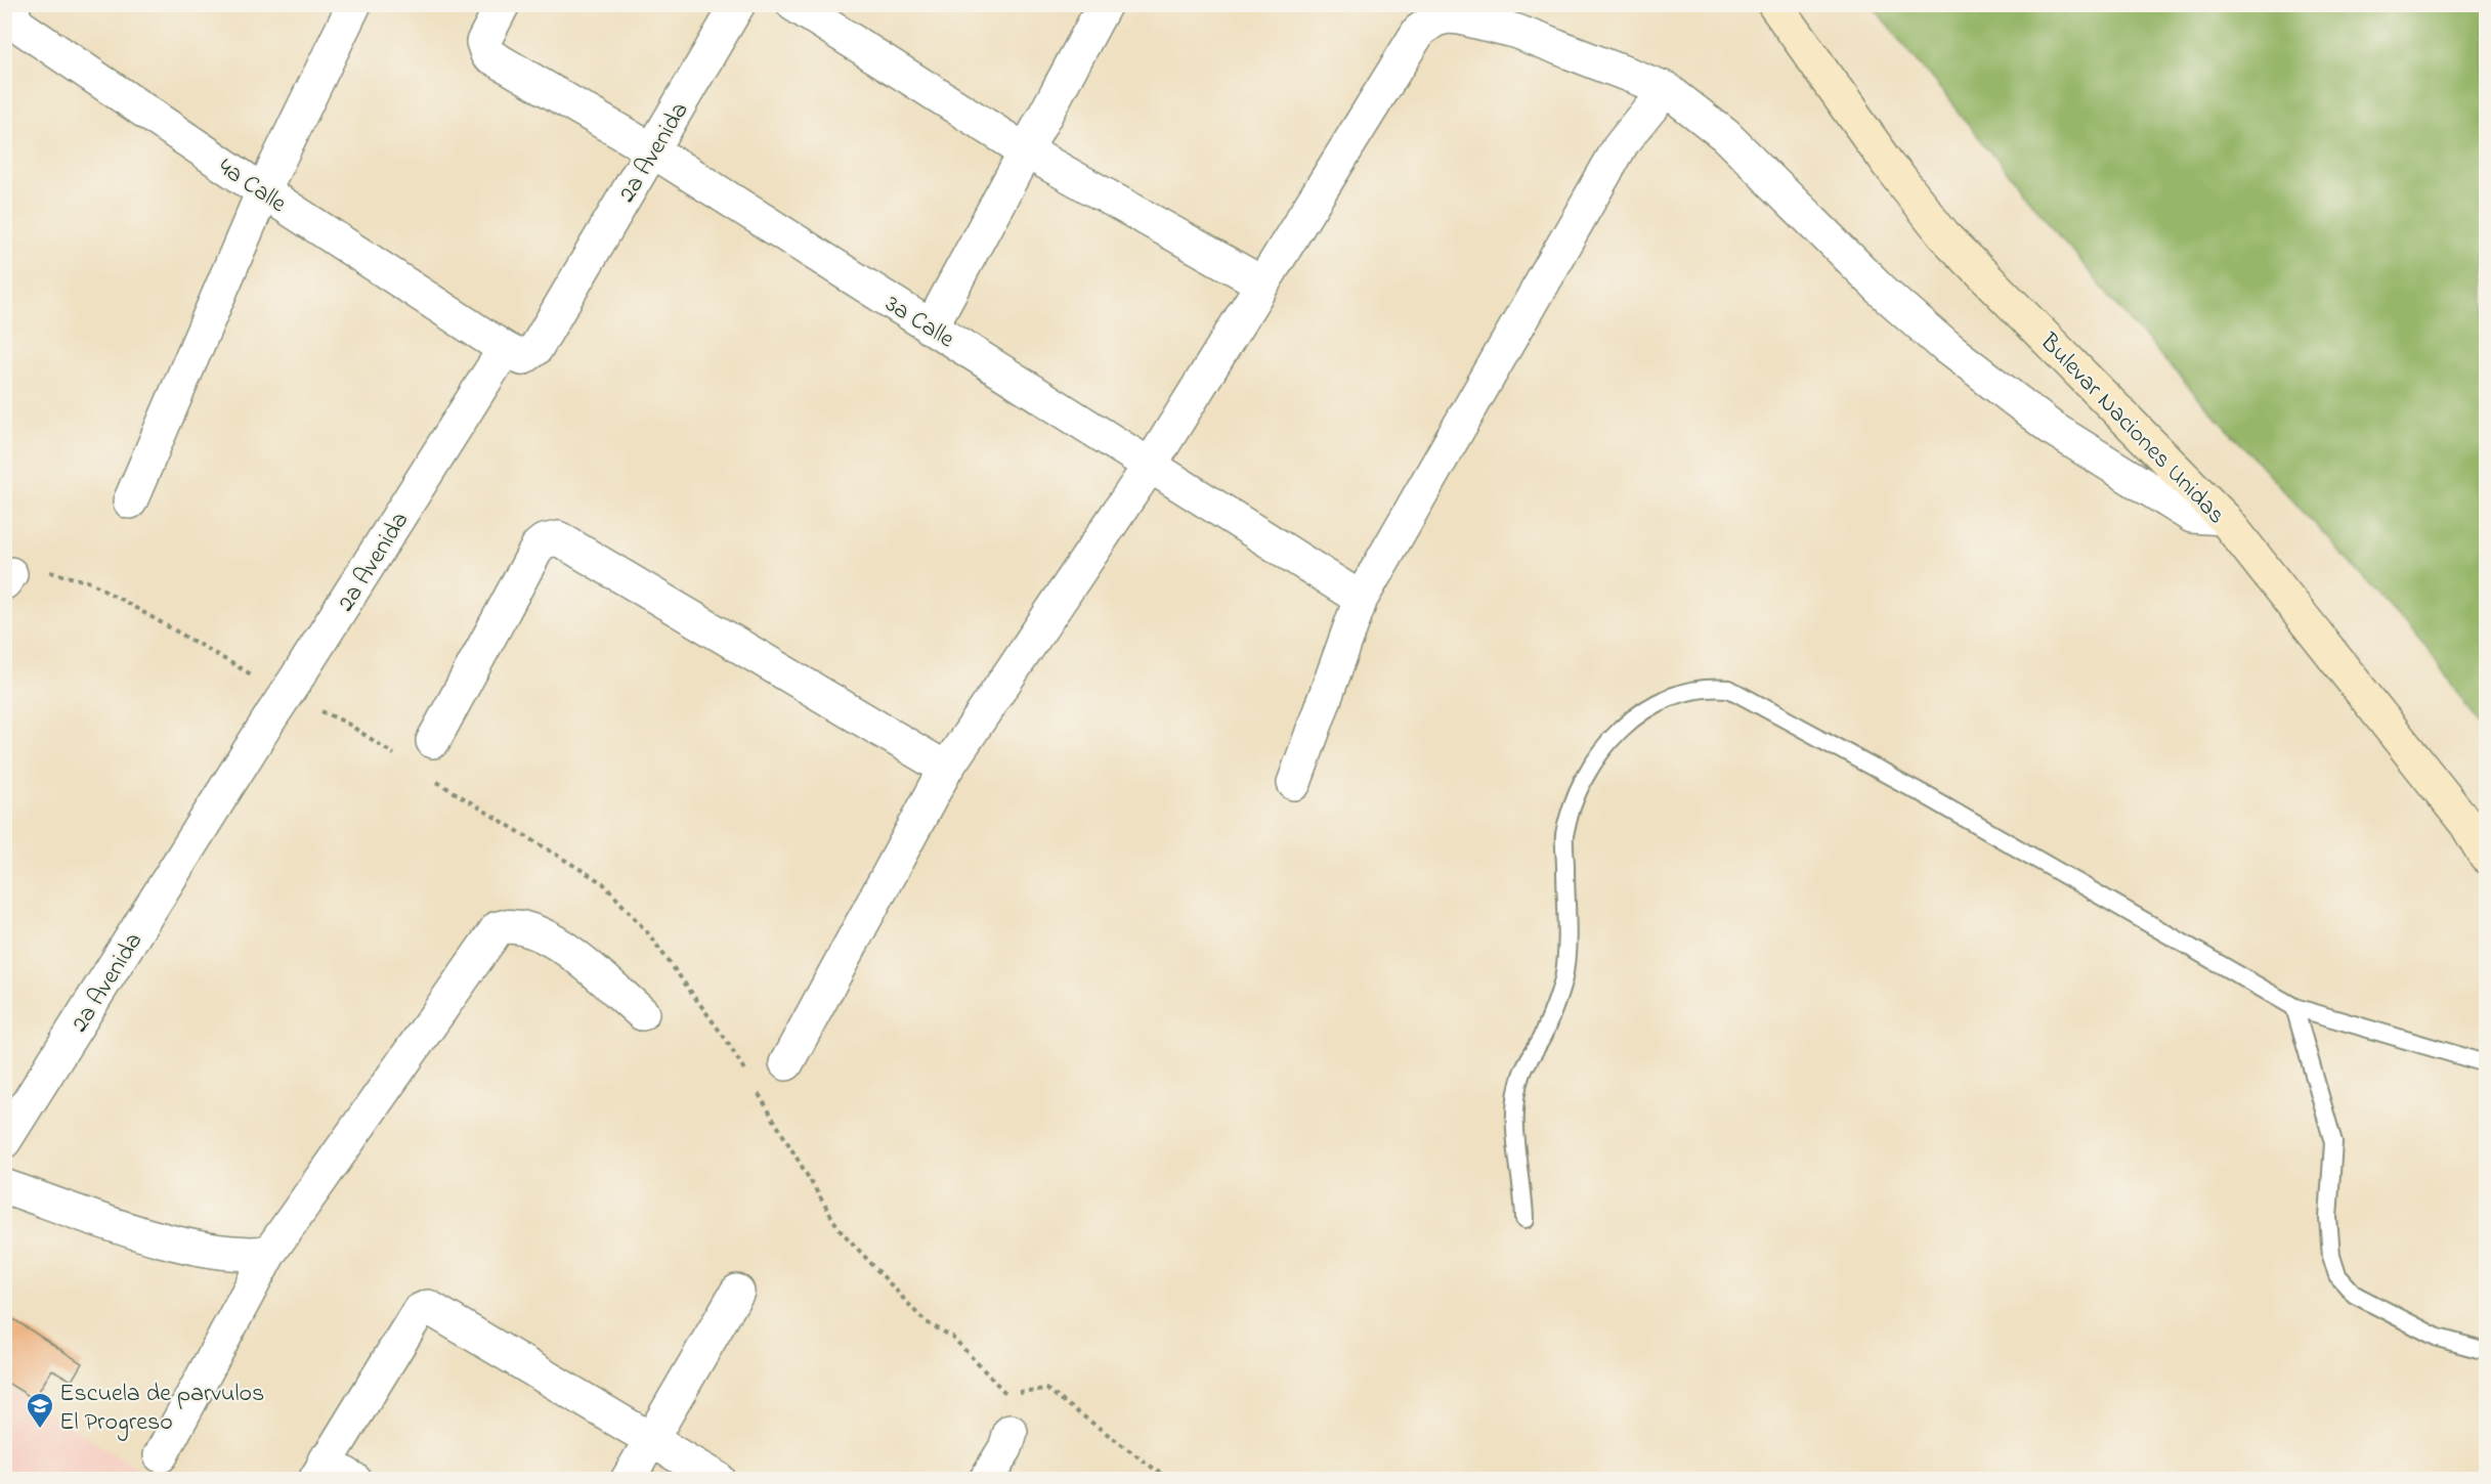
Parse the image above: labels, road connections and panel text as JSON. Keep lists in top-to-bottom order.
{
  "streets": {
    "main road": ["Bulevar Naciones Unidas"],
    "street": ["2a Avenida", "4a Calle", "3a Calle"]
  },
  "crossings": [
    ["2a Avenida", "4a Calle"],
    ["2a Avenida", "3a Calle"]
  ],
  "places": {
    "school or university": ["Escuela de parvulos El Progreso"]
  }
}
